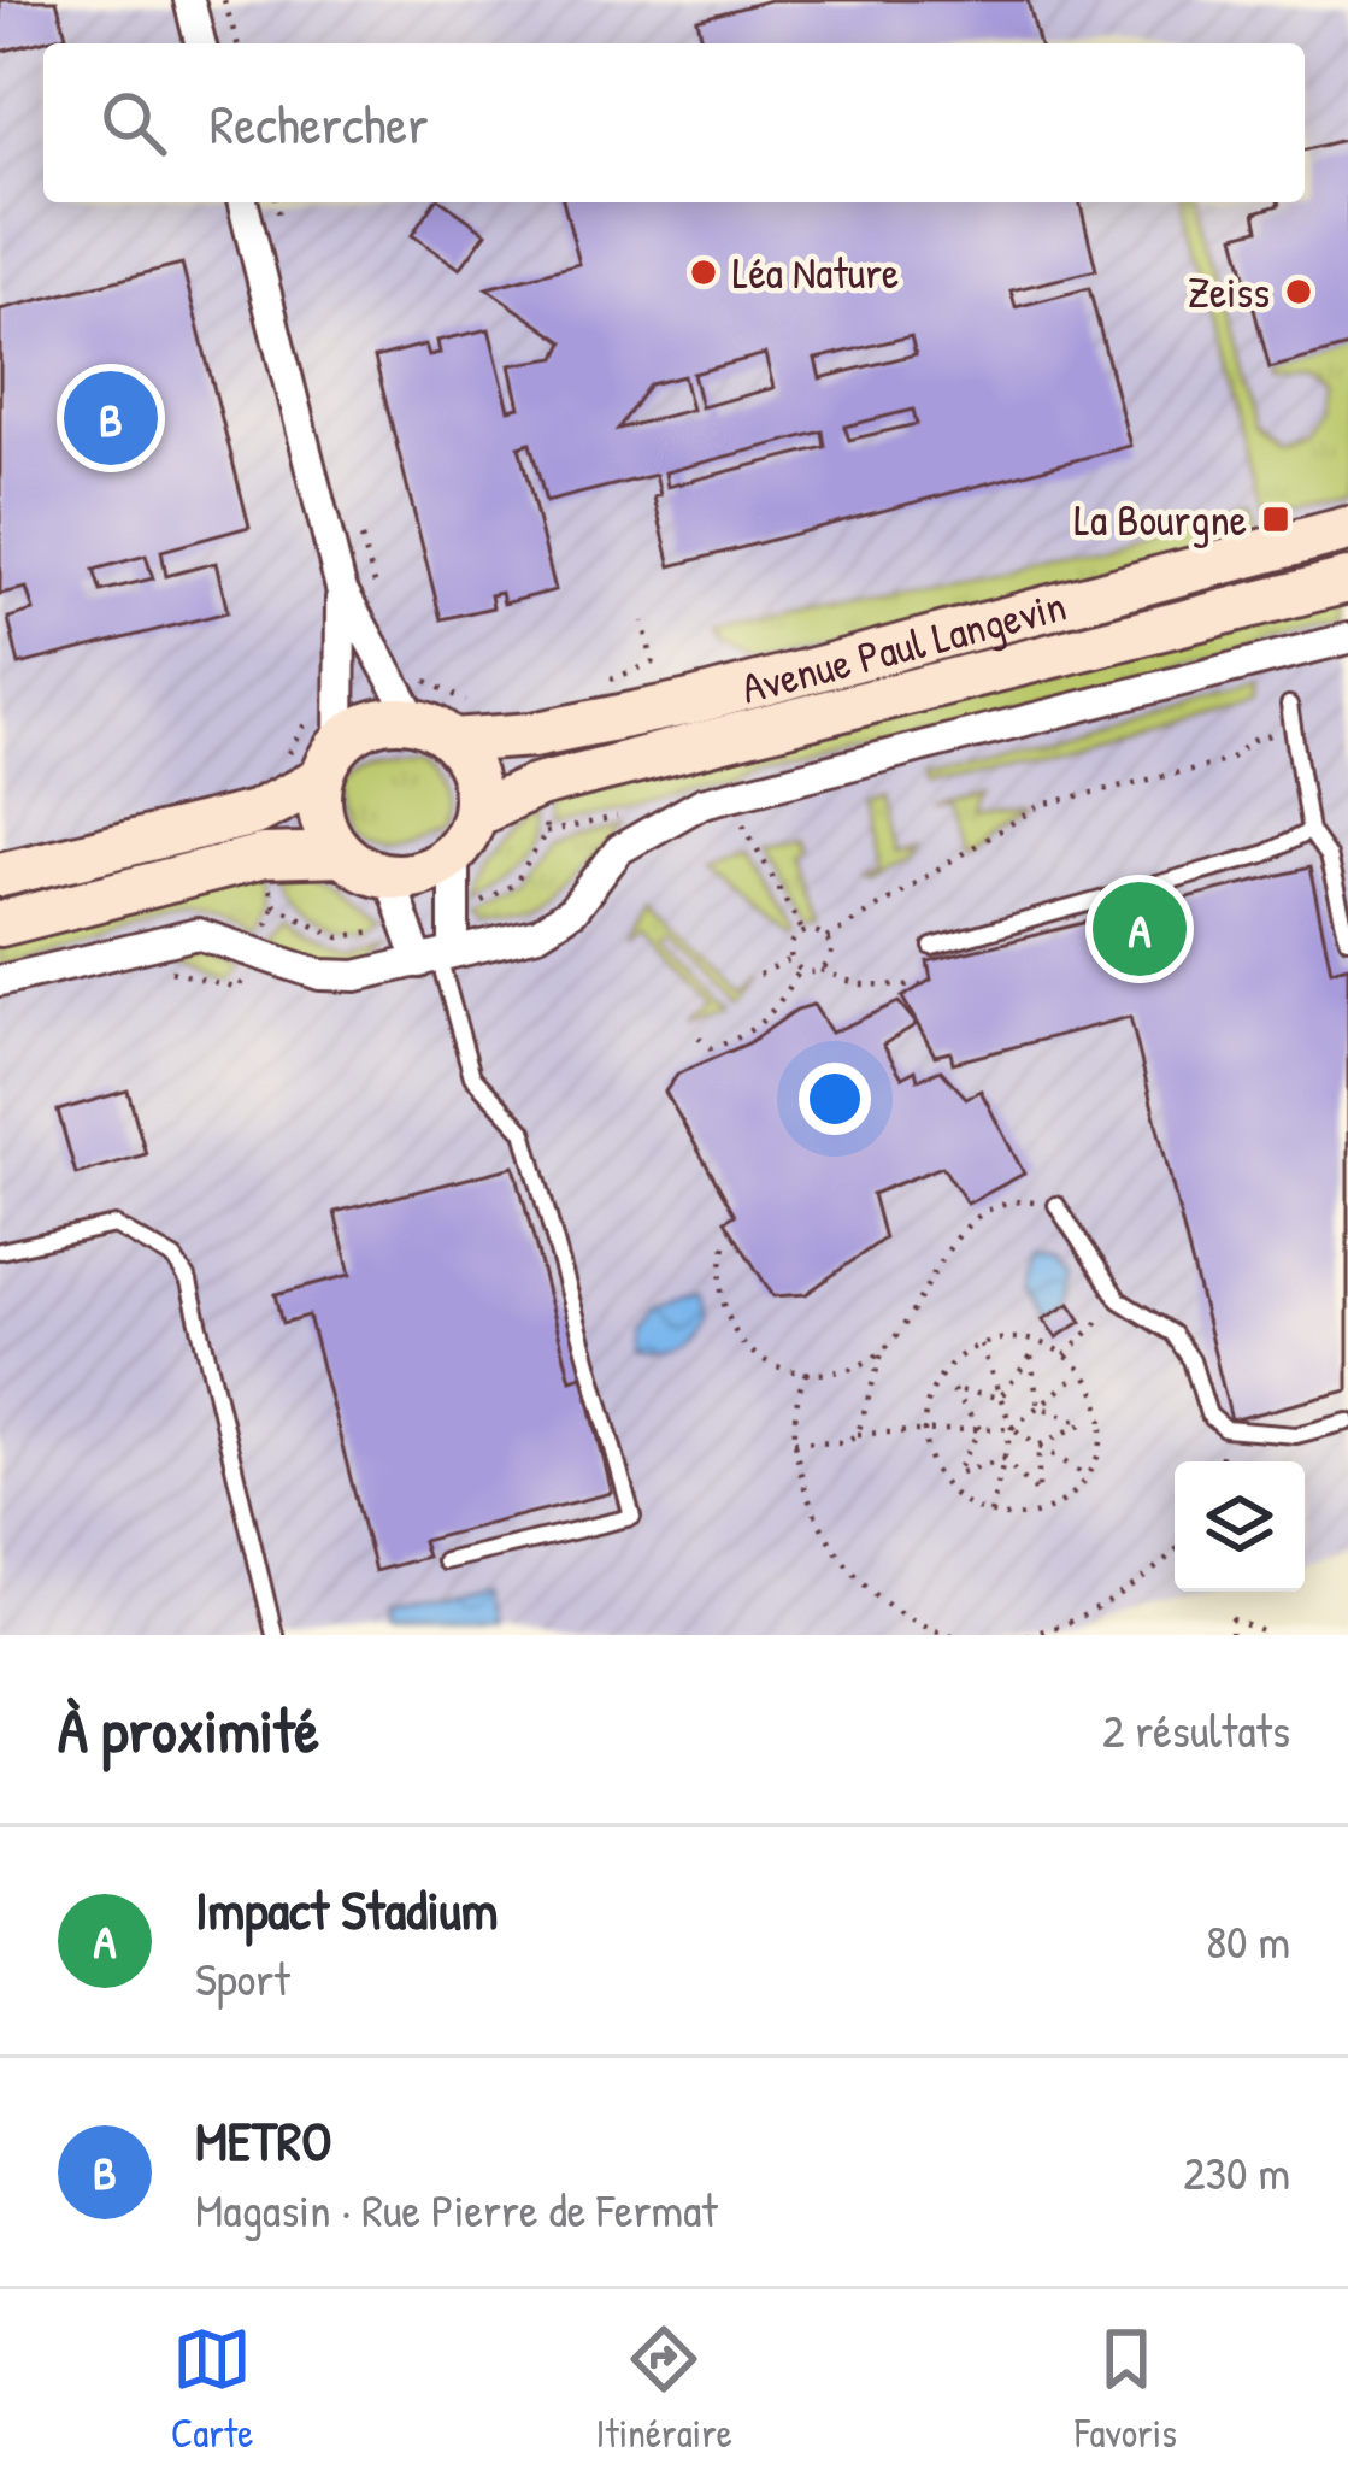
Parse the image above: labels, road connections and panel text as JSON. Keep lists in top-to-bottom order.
{
  "streets": {
    "main road": ["Avenue Paul Langevin"]
  },
  "places": {
    "other": ["Léa Nature", "Zeiss"],
    "transit": ["La Bourgne"]
  },
  "page": {
    "search": "Rechercher",
    "pins": ["B", "A"],
    "heading": ["À proximité", "2 résultats"],
    "list": [
      {
        "mark": "A",
        "name": "Impact Stadium",
        "note": "Sport",
        "value": "80 m"
      },
      {
        "mark": "B",
        "name": "METRO",
        "note": "Magasin · Rue Pierre de Fermat",
        "value": "230 m"
      }
    ],
    "nav": ["Carte", "Itinéraire", "Favoris"]
  }
}
